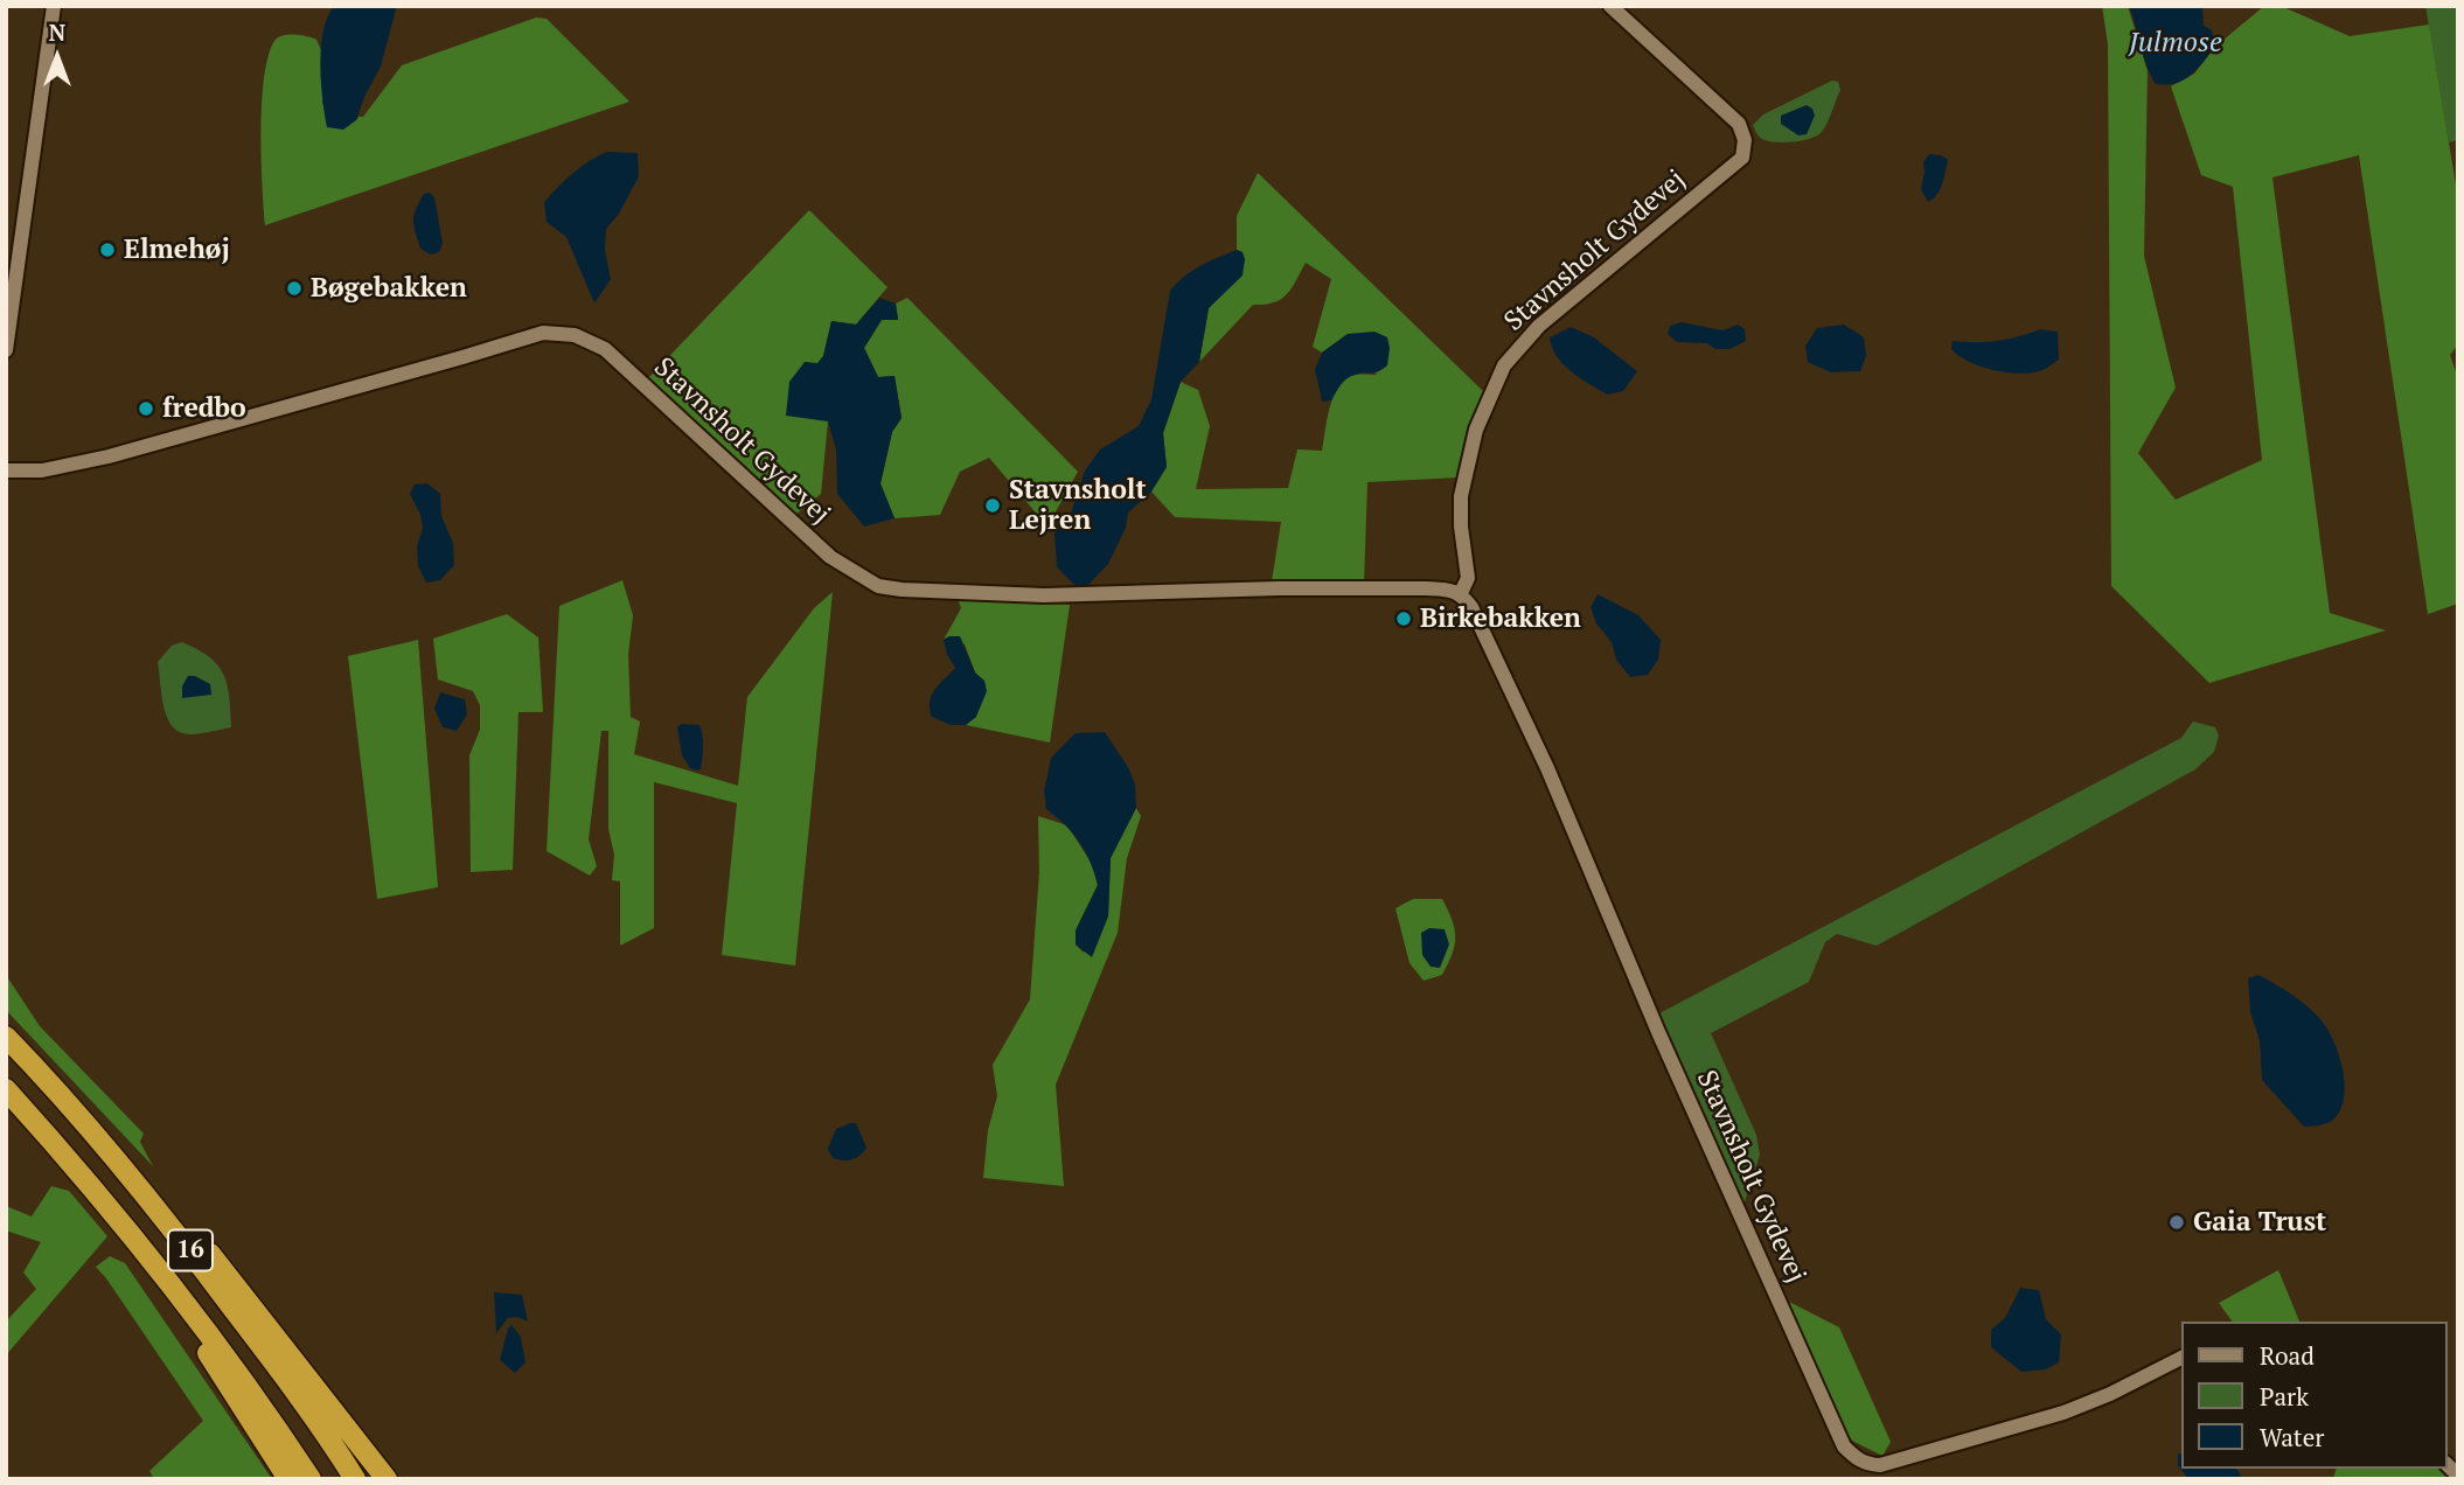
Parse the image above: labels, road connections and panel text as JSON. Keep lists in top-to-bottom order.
{
  "streets": {
    "highway": ["16"],
    "street": ["Stavnsholt Gydevej"]
  },
  "water": ["Julmose"],
  "places": [
    "Elmehøj",
    "Bøgebakken",
    "fredbo",
    "Stavnsholt Lejren",
    "Birkebakken",
    "Gaia Trust"
  ],
  "legend": ["Road", "Park", "Water"],
  "north": "top"
}
